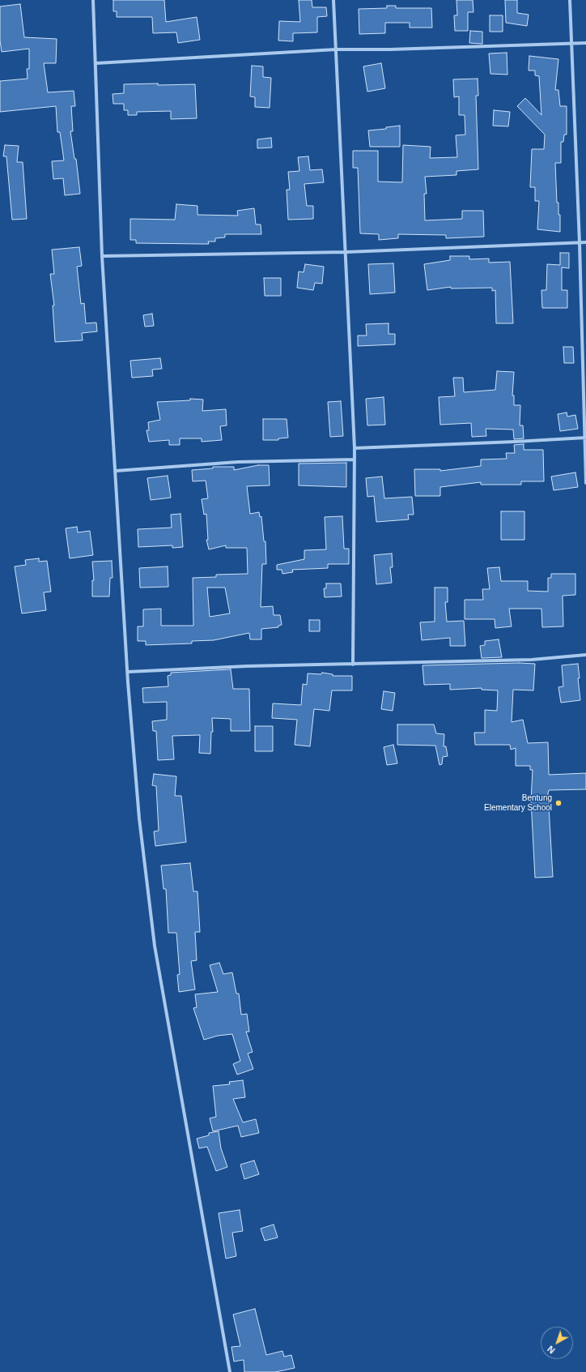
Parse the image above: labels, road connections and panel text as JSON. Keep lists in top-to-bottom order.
{
  "places": ["Bentung Elementary School"],
  "north": "bottom left"
}
